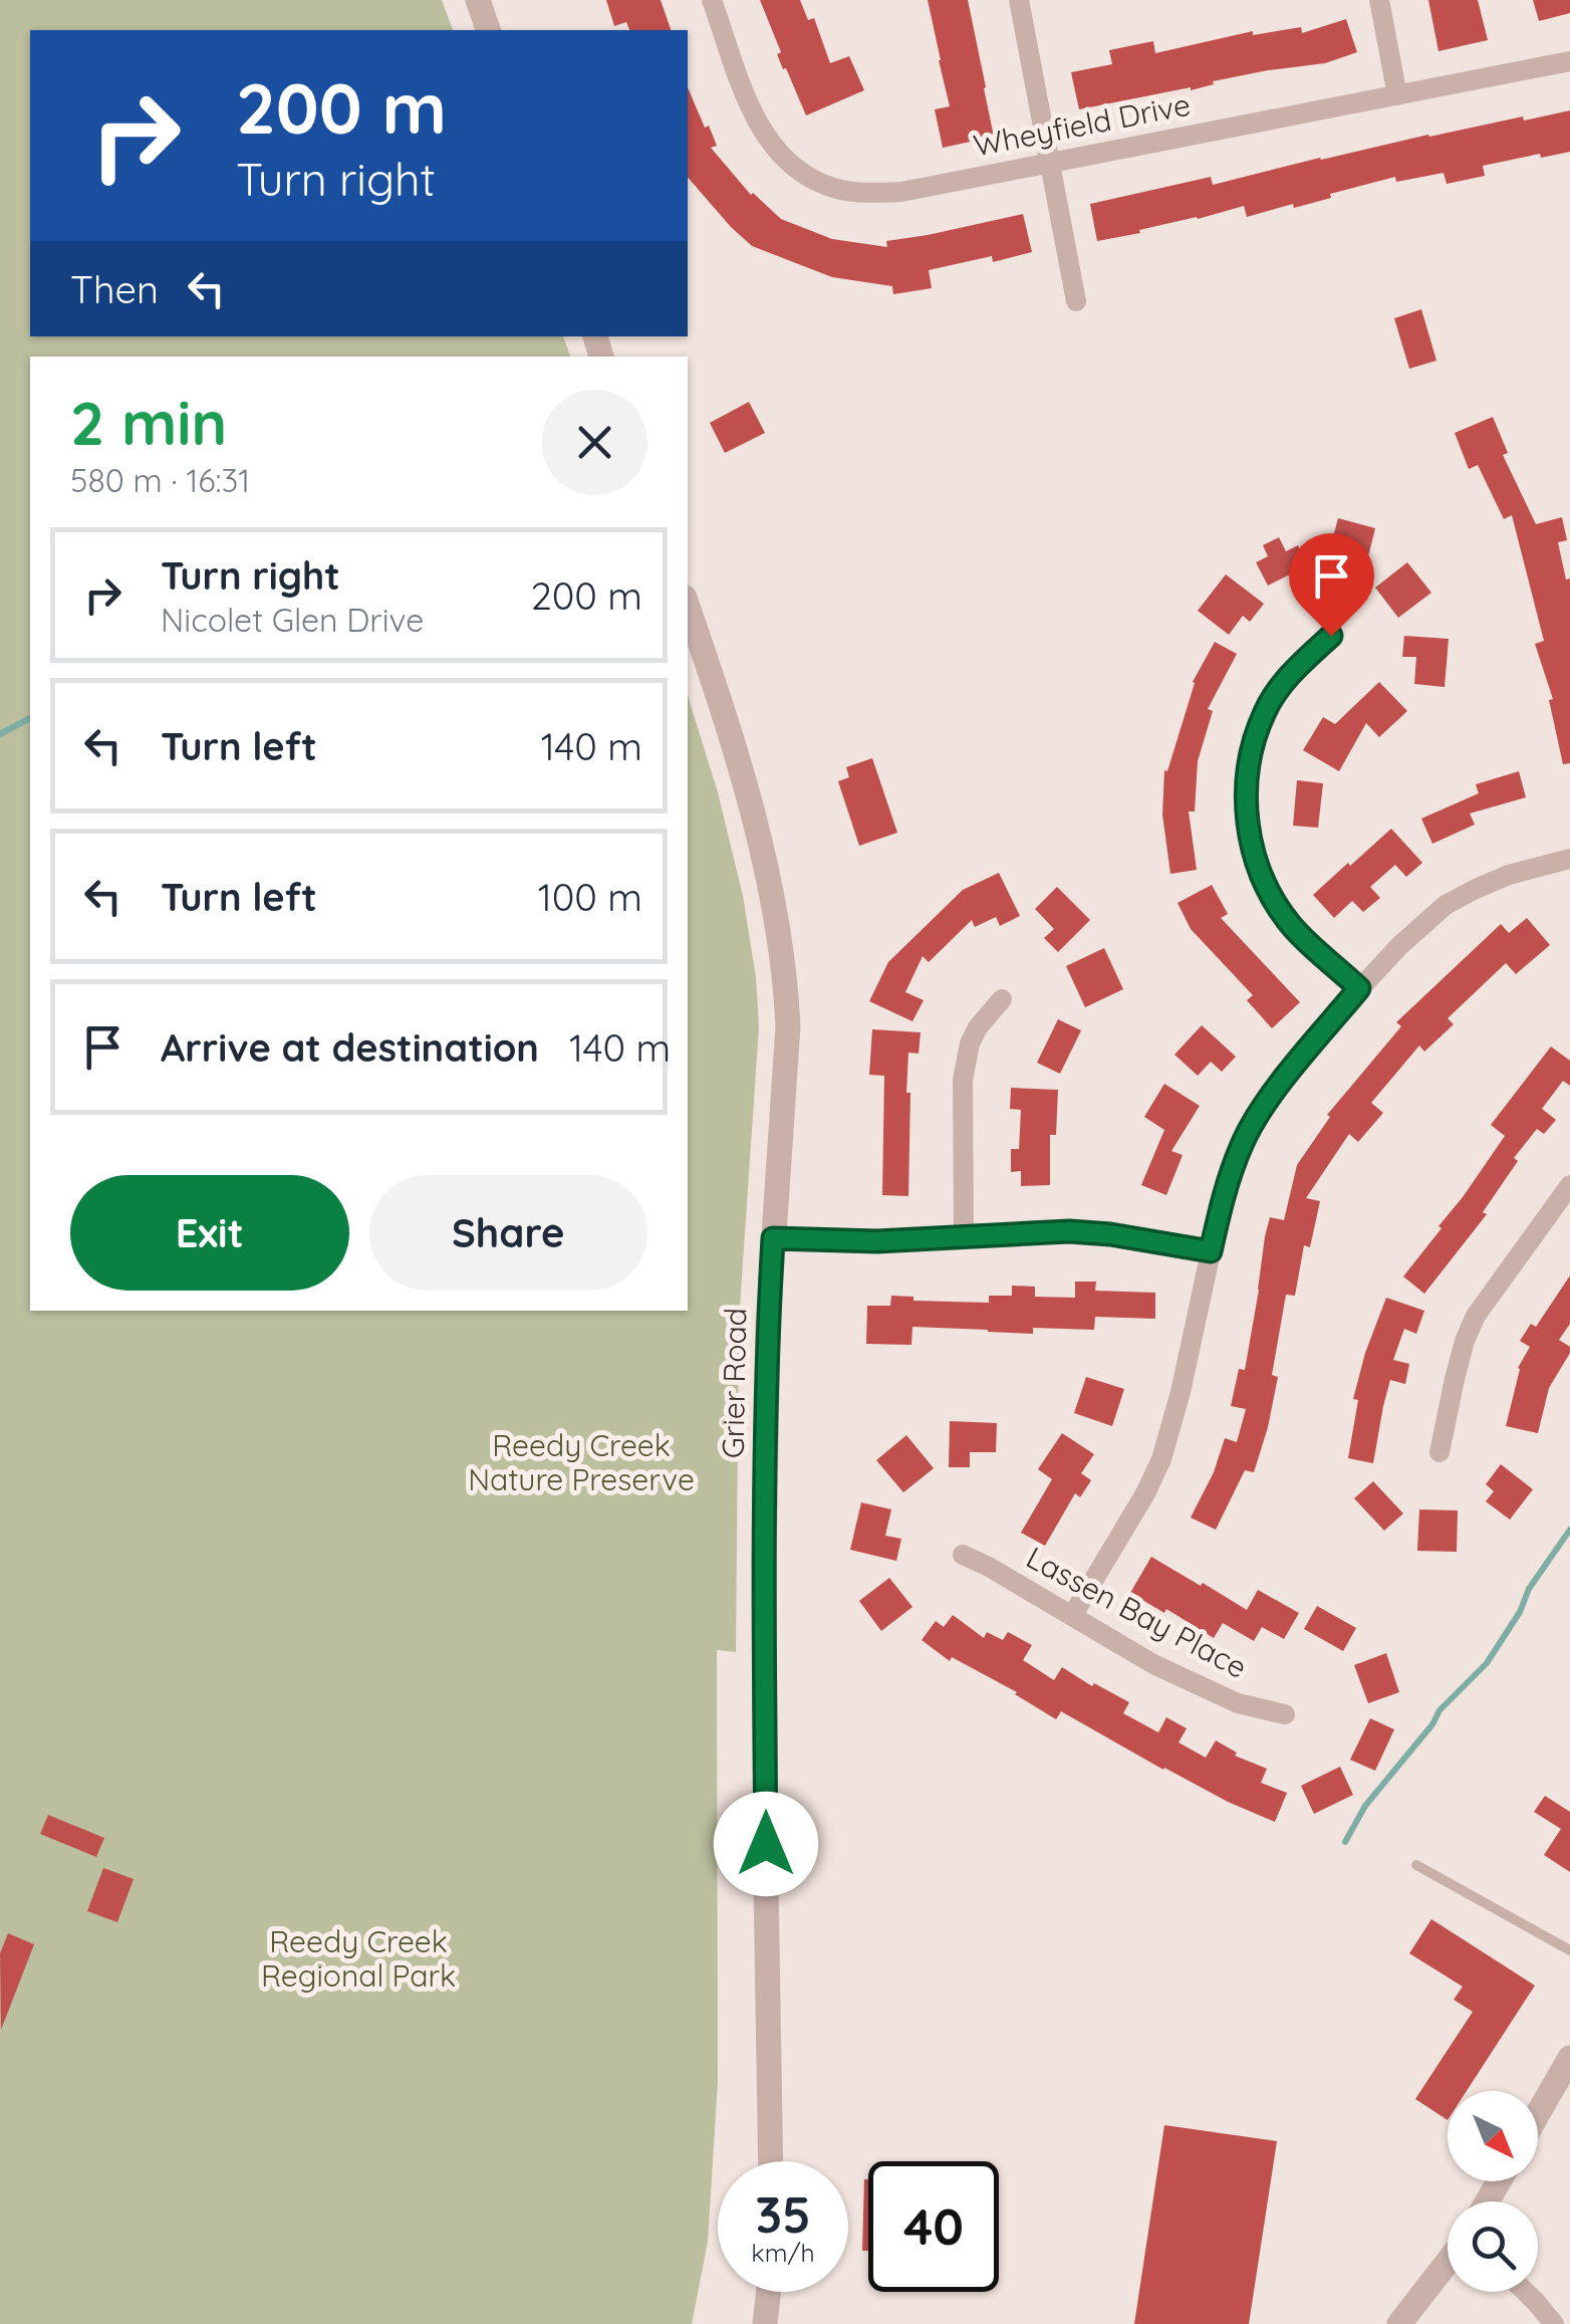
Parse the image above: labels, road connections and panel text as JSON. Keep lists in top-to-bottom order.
{
  "streets": {
    "street": ["Wheyfield Drive", "Grier Road", "Lassen Bay Place"]
  },
  "parks": ["Reedy Creek Nature Preserve", "Reedy Creek Regional Park"],
  "north": "bottom right",
  "page": {
    "turn": ["200 m", "Turn right"],
    "then": "Then",
    "heading": ["2 min", "580 m · 16:31"],
    "list": [
      {
        "name": "Turn right",
        "note": "Nicolet Glen Drive",
        "value": "200 m"
      },
      {
        "name": "Turn left",
        "value": "140 m"
      },
      {
        "name": "Turn left",
        "value": "100 m"
      },
      {
        "name": "Arrive at destination",
        "value": "140 m"
      }
    ],
    "buttons": ["Exit", "Share"],
    "speed": "35 km/h",
    "limit": "40"
  }
}
